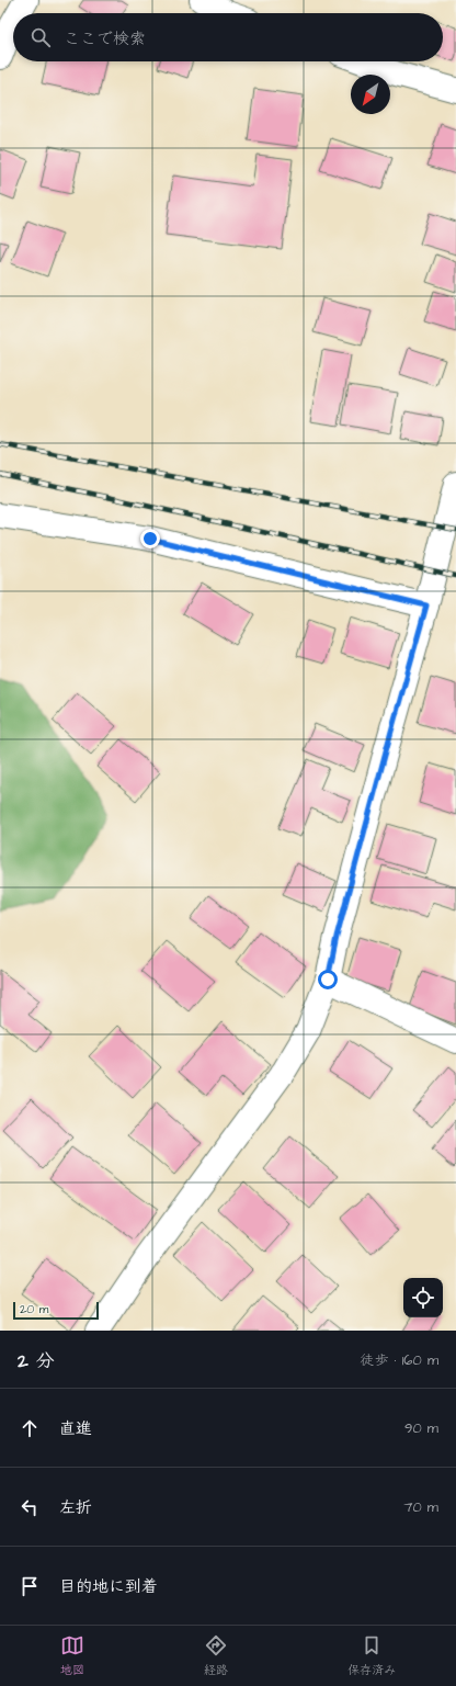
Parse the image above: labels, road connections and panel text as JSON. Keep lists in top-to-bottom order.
{
  "scale_bar": "20 m",
  "north": "bottom left",
  "page": {
    "search": "ここで検索",
    "scale": "20 m",
    "heading": ["2 分", "徒歩 · 160 m"],
    "list": [
      ["直進", "90 m"],
      ["左折", "70 m"],
      "目的地に到着"
    ],
    "nav": ["地図", "経路", "保存済み"]
  }
}
